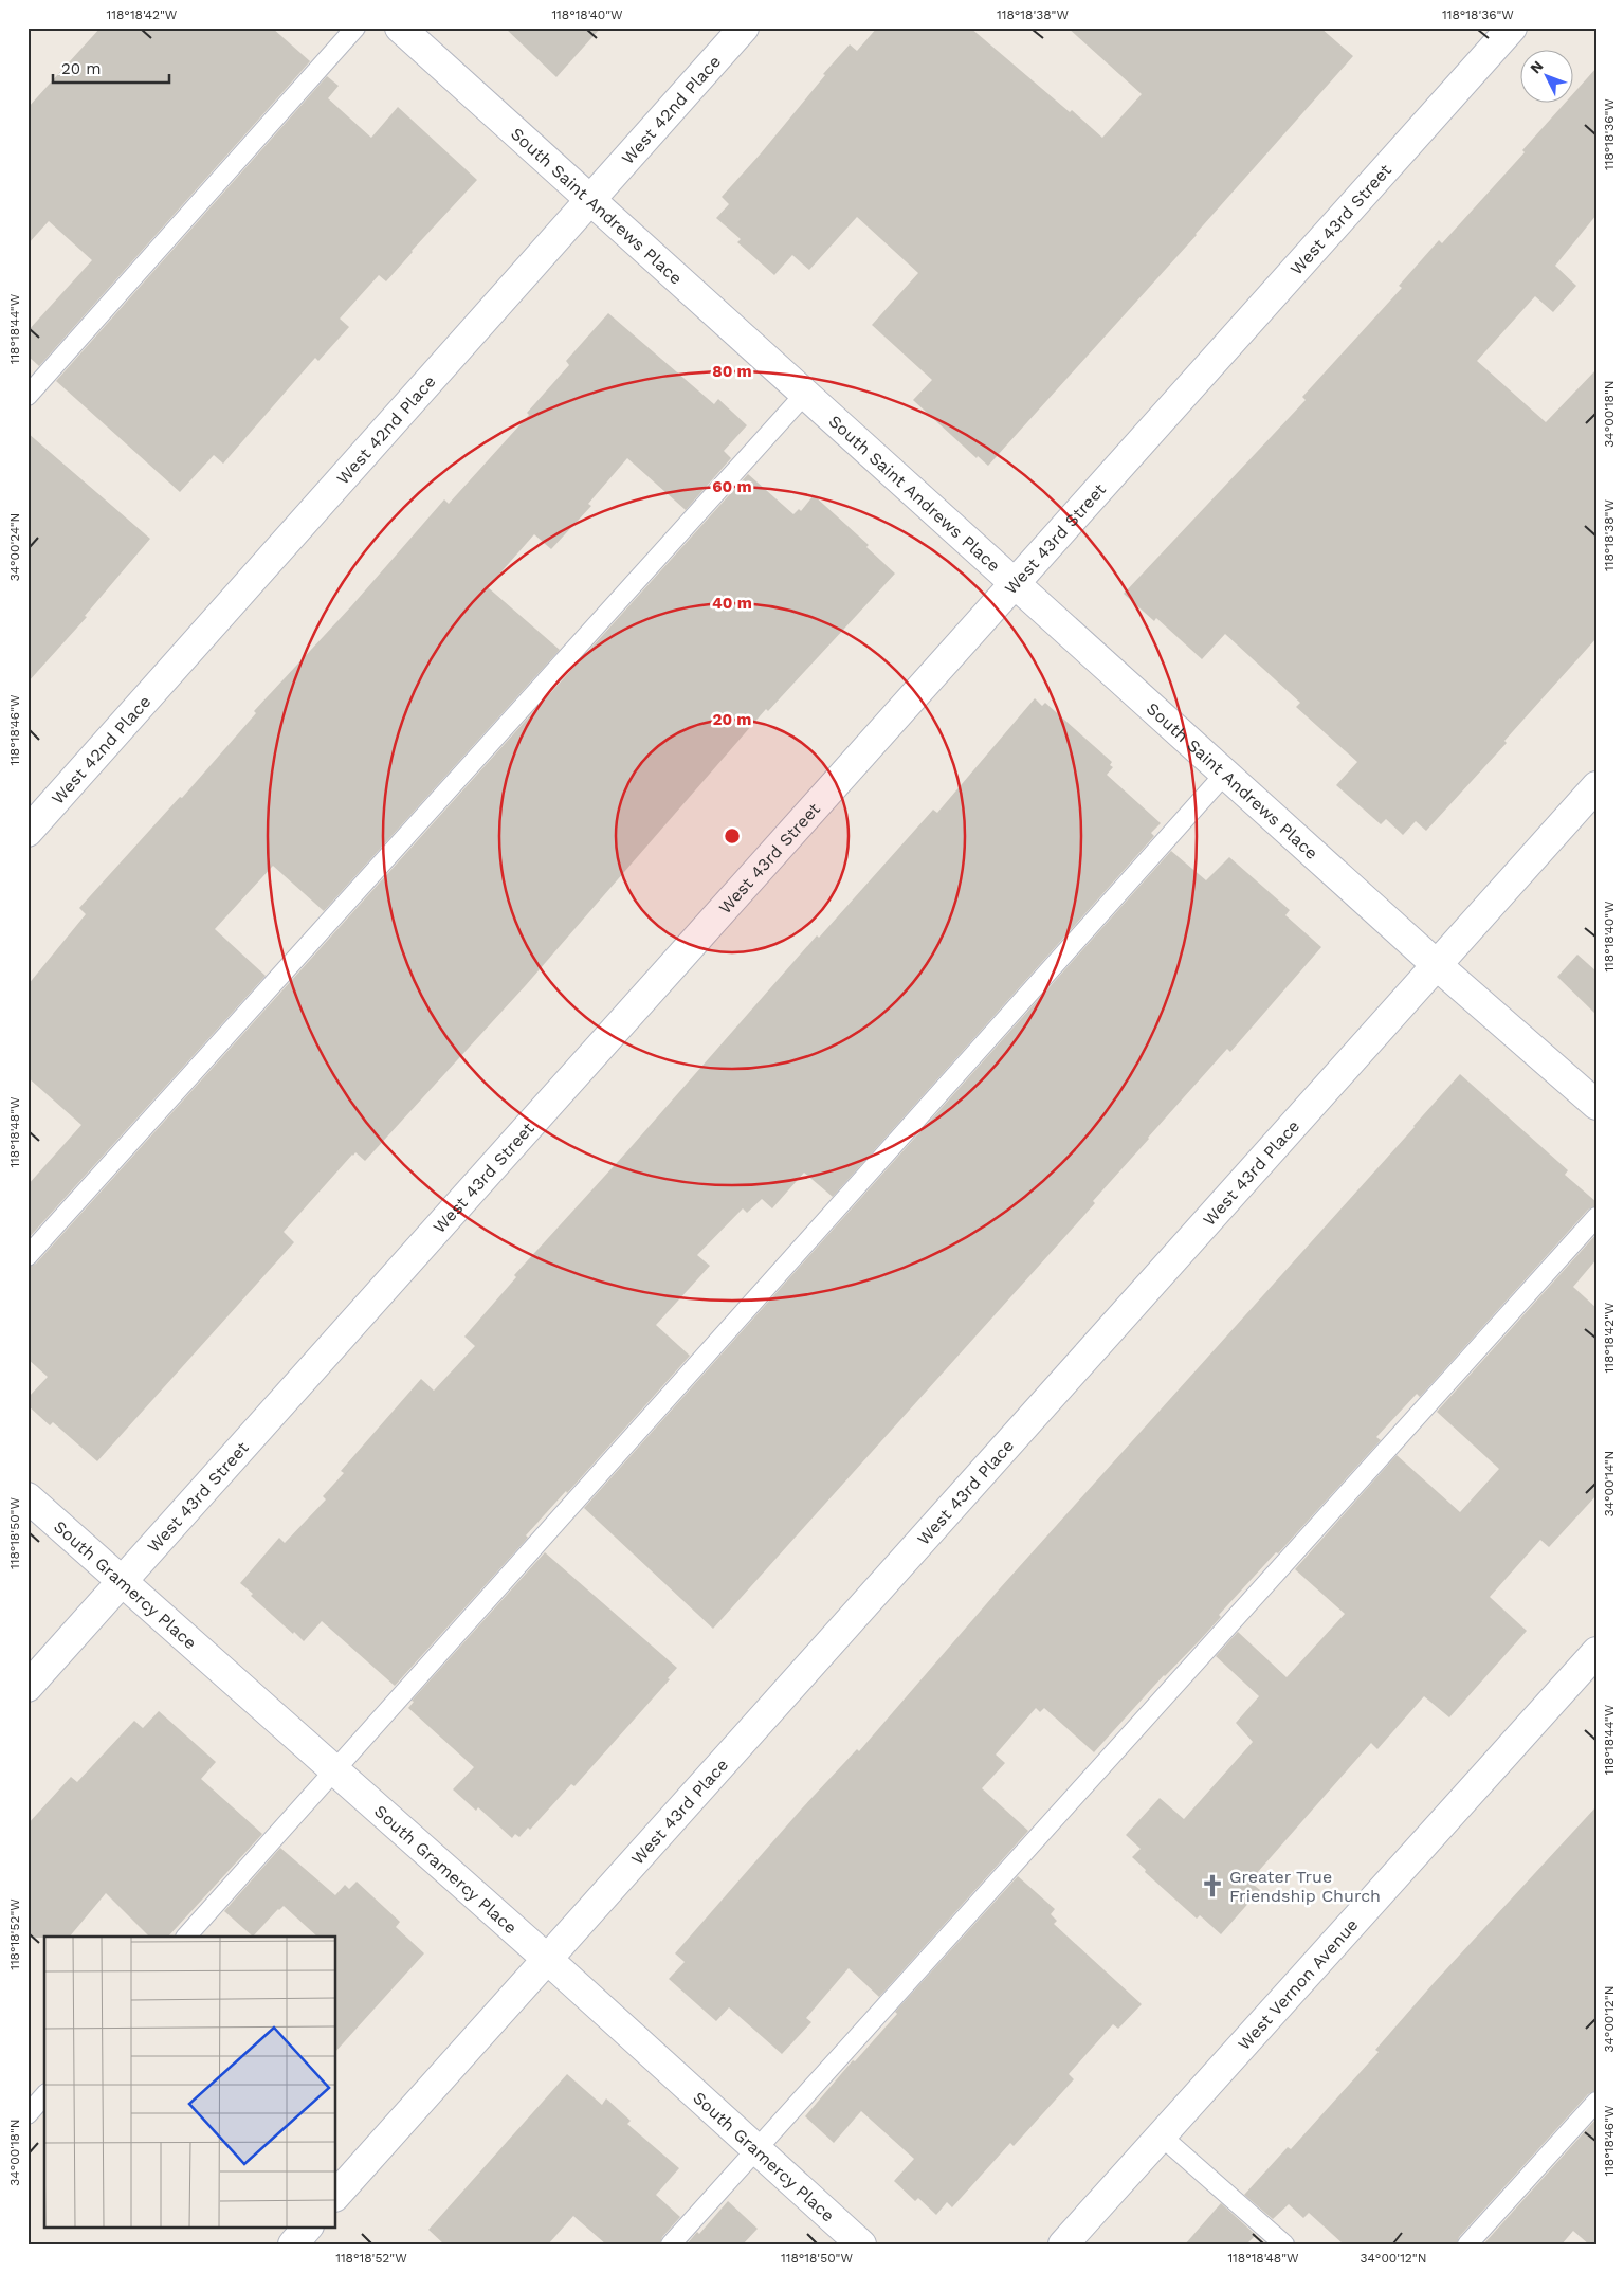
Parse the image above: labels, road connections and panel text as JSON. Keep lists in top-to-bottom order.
{
  "streets": {
    "street": [
      "West 42nd Place",
      "South Saint Andrews Place",
      "West 43rd Street",
      "West 43rd Place",
      "South Gramercy Place",
      "West Vernon Avenue"
    ]
  },
  "crossings": [
    ["West 42nd Place", "South Saint Andrews Place"],
    ["South Saint Andrews Place", "West 43rd Street"],
    ["South Saint Andrews Place", "West 43rd Place"],
    ["West 43rd Street", "South Gramercy Place"],
    ["West 43rd Place", "South Gramercy Place"]
  ],
  "places": {
    "church": ["Greater True Friendship Church"]
  },
  "scale_bar": "20 m",
  "north": "top left",
  "coordinates": [
    "118°18'42\"W",
    "118°18'40\"W",
    "118°18'38\"W",
    "118°18'36\"W",
    "118°18'44\"W",
    "34°00'18\"N",
    "34°00'24\"N",
    "118°18'46\"W",
    "118°18'48\"W",
    "34°00'14\"N",
    "118°18'50\"W",
    "118°18'52\"W",
    "34°00'12\"N"
  ],
  "rings": [
    "80 m",
    "60 m",
    "40 m",
    "20 m"
  ]
}
